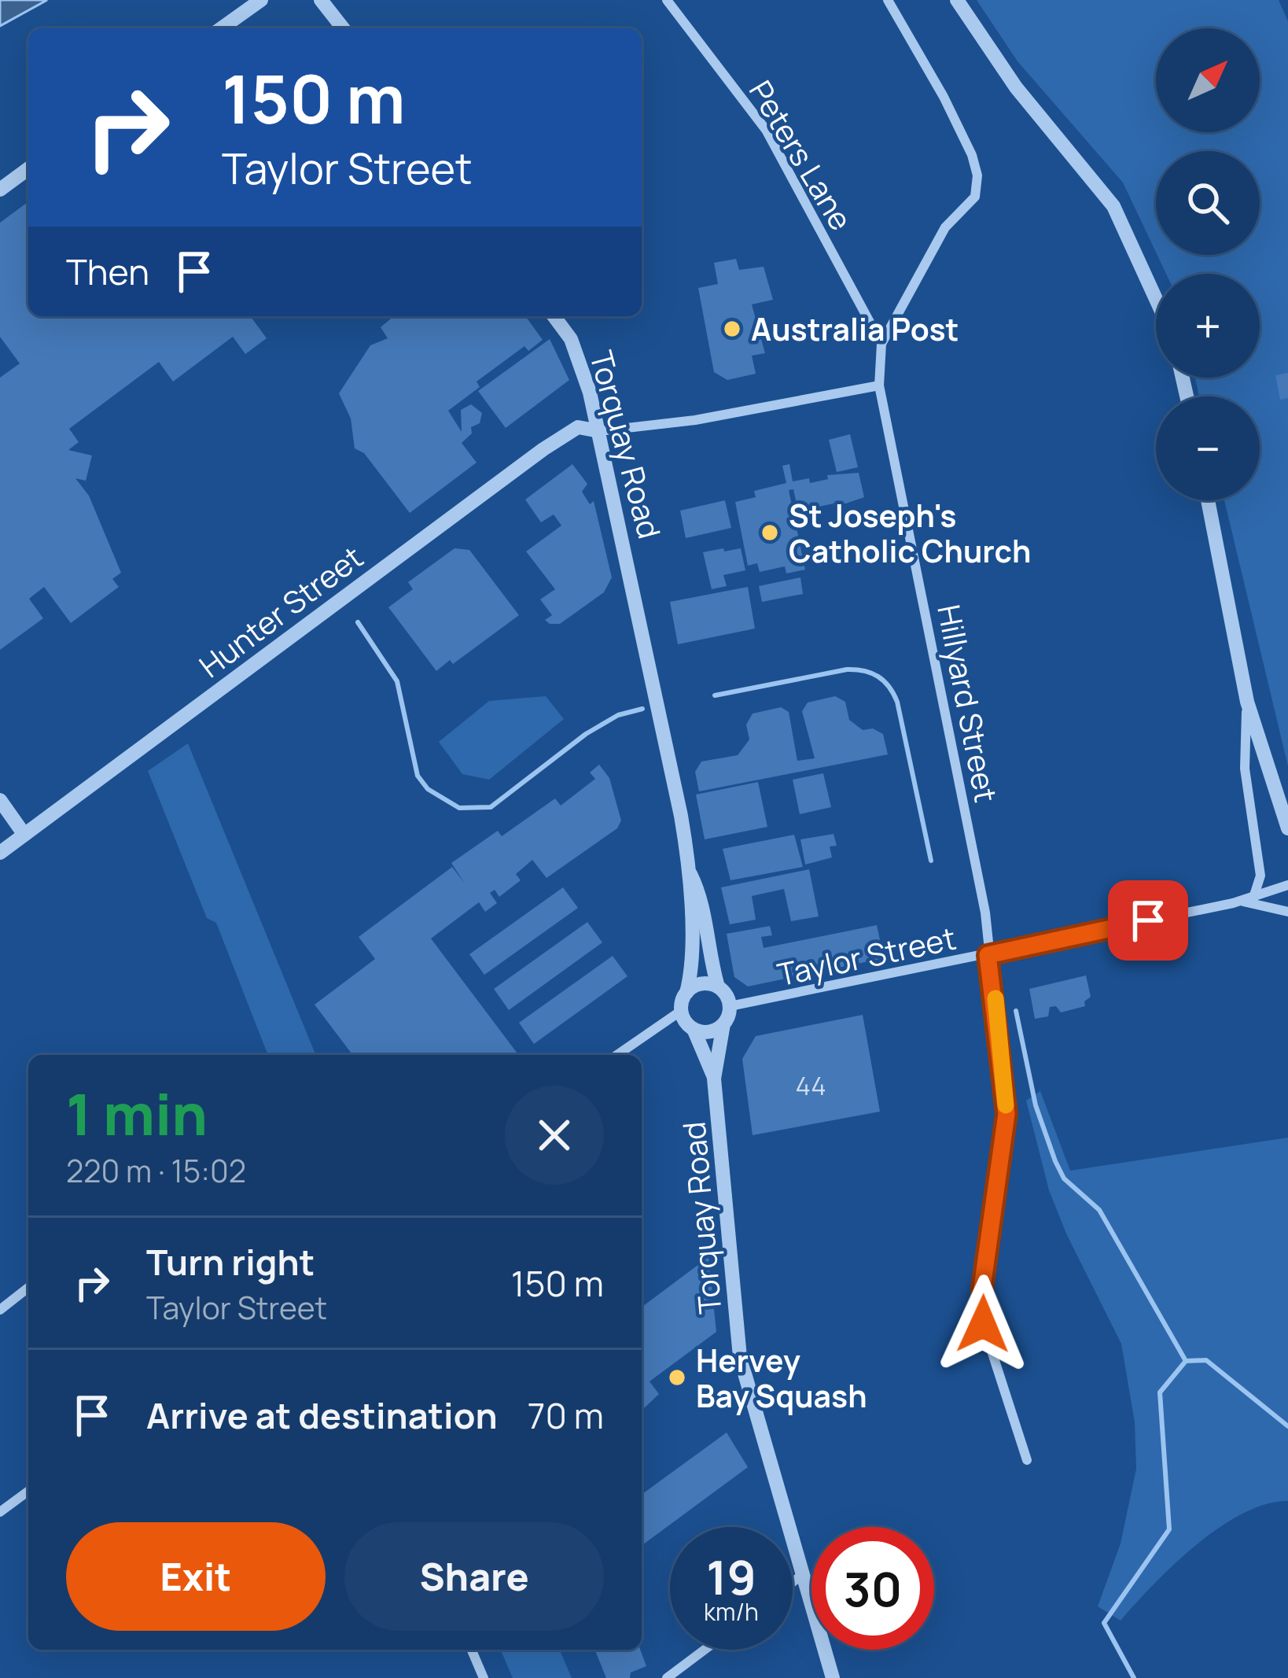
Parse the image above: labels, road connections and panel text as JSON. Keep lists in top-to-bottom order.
{
  "streets": {
    "street": [
      "Peters Lane",
      "Torquay Road",
      "Hunter Street",
      "Hillyard Street",
      "Taylor Street"
    ]
  },
  "crossings": [
    ["Peters Lane", "Hillyard Street"],
    ["Torquay Road", "Hunter Street"],
    ["Torquay Road", "Taylor Street"],
    ["Hillyard Street", "Taylor Street"]
  ],
  "places": ["Australia Post", "St Joseph's Catholic Church", "Hervey Bay Squash"],
  "house_numbers": ["44"],
  "north": "top right",
  "page": {
    "map_buttons": ["+", "−"],
    "turn": ["150 m", "Taylor Street"],
    "then": "Then",
    "heading": ["1 min", "220 m · 15:02"],
    "list": [
      {
        "name": "Turn right",
        "note": "Taylor Street",
        "value": "150 m"
      },
      {
        "name": "Arrive at destination",
        "value": "70 m"
      }
    ],
    "buttons": ["Exit", "Share"],
    "speed": "19 km/h",
    "limit": "30"
  }
}
